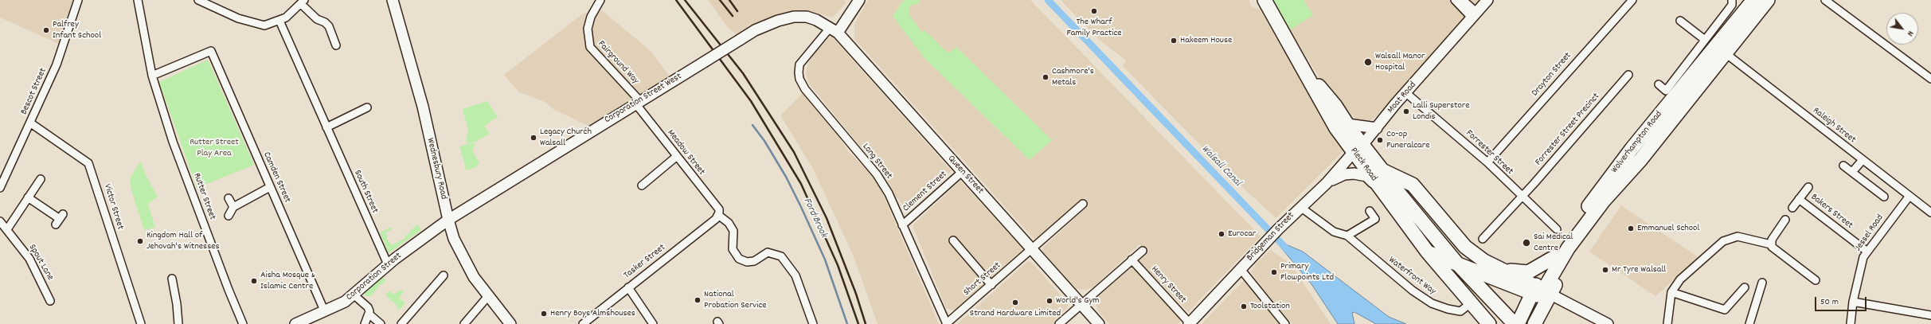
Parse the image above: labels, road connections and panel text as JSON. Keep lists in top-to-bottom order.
{
  "streets": {
    "highway": ["Wolverhampton Road", "Pleck Road"],
    "street": [
      "Fairground Way",
      "Drayton Street",
      "Bescot Street",
      "Moat Road",
      "Corporation Street West",
      "Raleigh Street",
      "Forrester Street Precinct",
      "Meadow Street",
      "Forrester Street",
      "Long Street",
      "Wednesbury Road",
      "Queen Street",
      "Camden Street",
      "South Street",
      "Clement Street",
      "Rutter Street",
      "Victor Street",
      "Bakers Street",
      "Jessel Road",
      "Bridgeman Street",
      "Tasker Street",
      "Spout Lane",
      "Waterfront Way",
      "Corporation Street",
      "Short Street",
      "Henry Street"
    ]
  },
  "crossings": [
    ["Fairground Way", "Corporation Street West"],
    ["Fairground Way", "Meadow Street"],
    ["Drayton Street", "Forrester Street"],
    ["Bescot Street", "Victor Street"],
    ["Moat Road", "Forrester Street"],
    ["Moat Road", "Pleck Road"],
    ["Moat Road", "Bridgeman Street"],
    ["Corporation Street West", "Meadow Street"],
    ["Corporation Street West", "Long Street"],
    ["Corporation Street West", "Wednesbury Road"],
    ["Corporation Street West", "Queen Street"],
    ["Corporation Street West", "Corporation Street"],
    ["Raleigh Street", "Wolverhampton Road"],
    ["Raleigh Street", "Jessel Road"],
    ["Forrester Street Precinct", "Forrester Street"],
    ["Wolverhampton Road", "Pleck Road"],
    ["Meadow Street", "Tasker Street"],
    ["Long Street", "Queen Street"],
    ["Long Street", "Clement Street"],
    ["Long Street", "Short Street"],
    ["Pleck Road", "Bridgeman Street"],
    ["Pleck Road", "Waterfront Way"],
    ["Wednesbury Road", "Corporation Street"],
    ["Queen Street", "Clement Street"],
    ["Queen Street", "Short Street"],
    ["Camden Street", "Rutter Street"],
    ["Camden Street", "Corporation Street"],
    ["South Street", "Corporation Street"],
    ["Bakers Street", "Jessel Road"],
    ["Bridgeman Street", "Henry Street"]
  ],
  "water": ["Walsall Canal", "Ford Brook"],
  "parks": ["Rutter Street Play Area"],
  "places": [
    "The Wharf Family Practice",
    "Palfrey Infant School",
    "Hakeem House",
    "Walsall Manor Hospital",
    "Cashmore's Metals",
    "Lalli Superstore Londis",
    "Legacy Church Walsall",
    "Co-op Funeralcare",
    "Emmanuel School",
    "Eurocar",
    "Kingdom Hall of Jehovah's Witnesses",
    "Sai Medical Centre",
    "Mr Tyre Walsall",
    "Primary Flowpoints Ltd",
    "Aisha Mosque & Islamic Centre",
    "National Probation Service",
    "World's Gym",
    "Strand Hardware Limited",
    "Toolstation",
    "Henry Boys Almshouses"
  ],
  "scale_bar": "50 m",
  "north": "bottom right"
}
